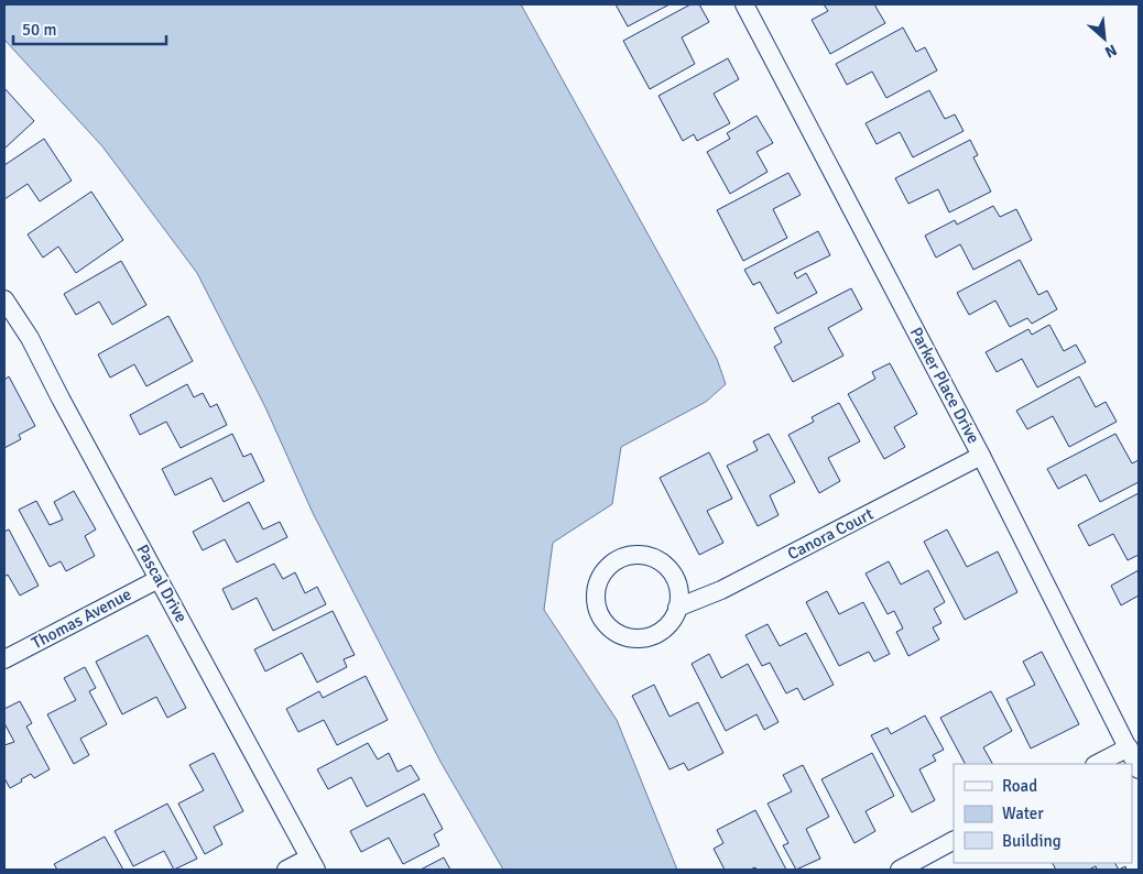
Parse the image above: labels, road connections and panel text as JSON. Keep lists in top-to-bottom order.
{
  "streets": {
    "street": [
      "Parker Place Drive",
      "Canora Court",
      "Pascal Drive",
      "Thomas Avenue"
    ]
  },
  "crossings": [
    ["Parker Place Drive", "Canora Court"],
    ["Pascal Drive", "Thomas Avenue"]
  ],
  "legend": ["Road", "Water", "Building"],
  "scale_bar": "50 m",
  "north": "bottom right"
}
